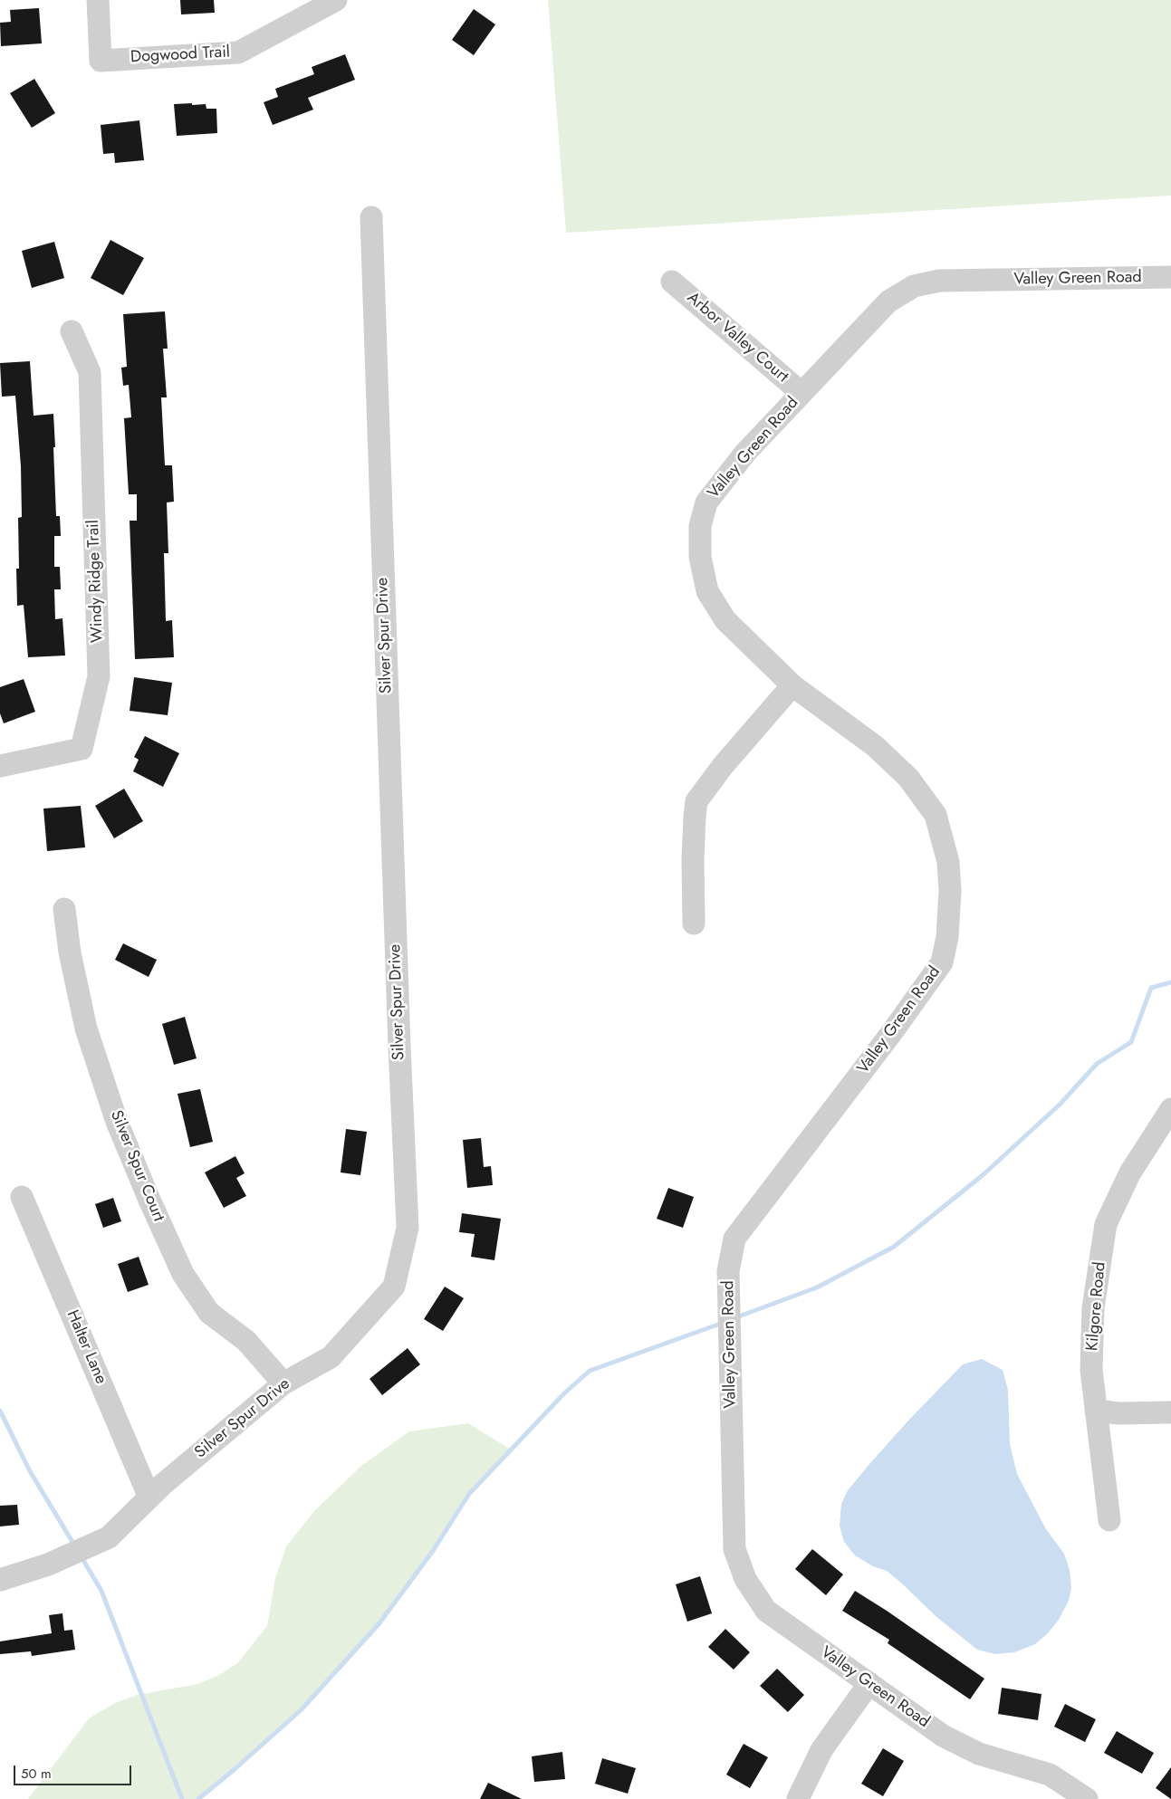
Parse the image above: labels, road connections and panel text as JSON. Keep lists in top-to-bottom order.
{
  "streets": {
    "street": [
      "Dogwood Trail",
      "Valley Green Road",
      "Arbor Valley Court",
      "Windy Ridge Trail",
      "Silver Spur Drive",
      "Silver Spur Court",
      "Kilgore Road",
      "Halter Lane"
    ]
  },
  "crossings": [
    ["Valley Green Road", "Arbor Valley Court"],
    ["Silver Spur Drive", "Silver Spur Court"],
    ["Silver Spur Drive", "Halter Lane"]
  ],
  "scale_bar": "50 m"
}
